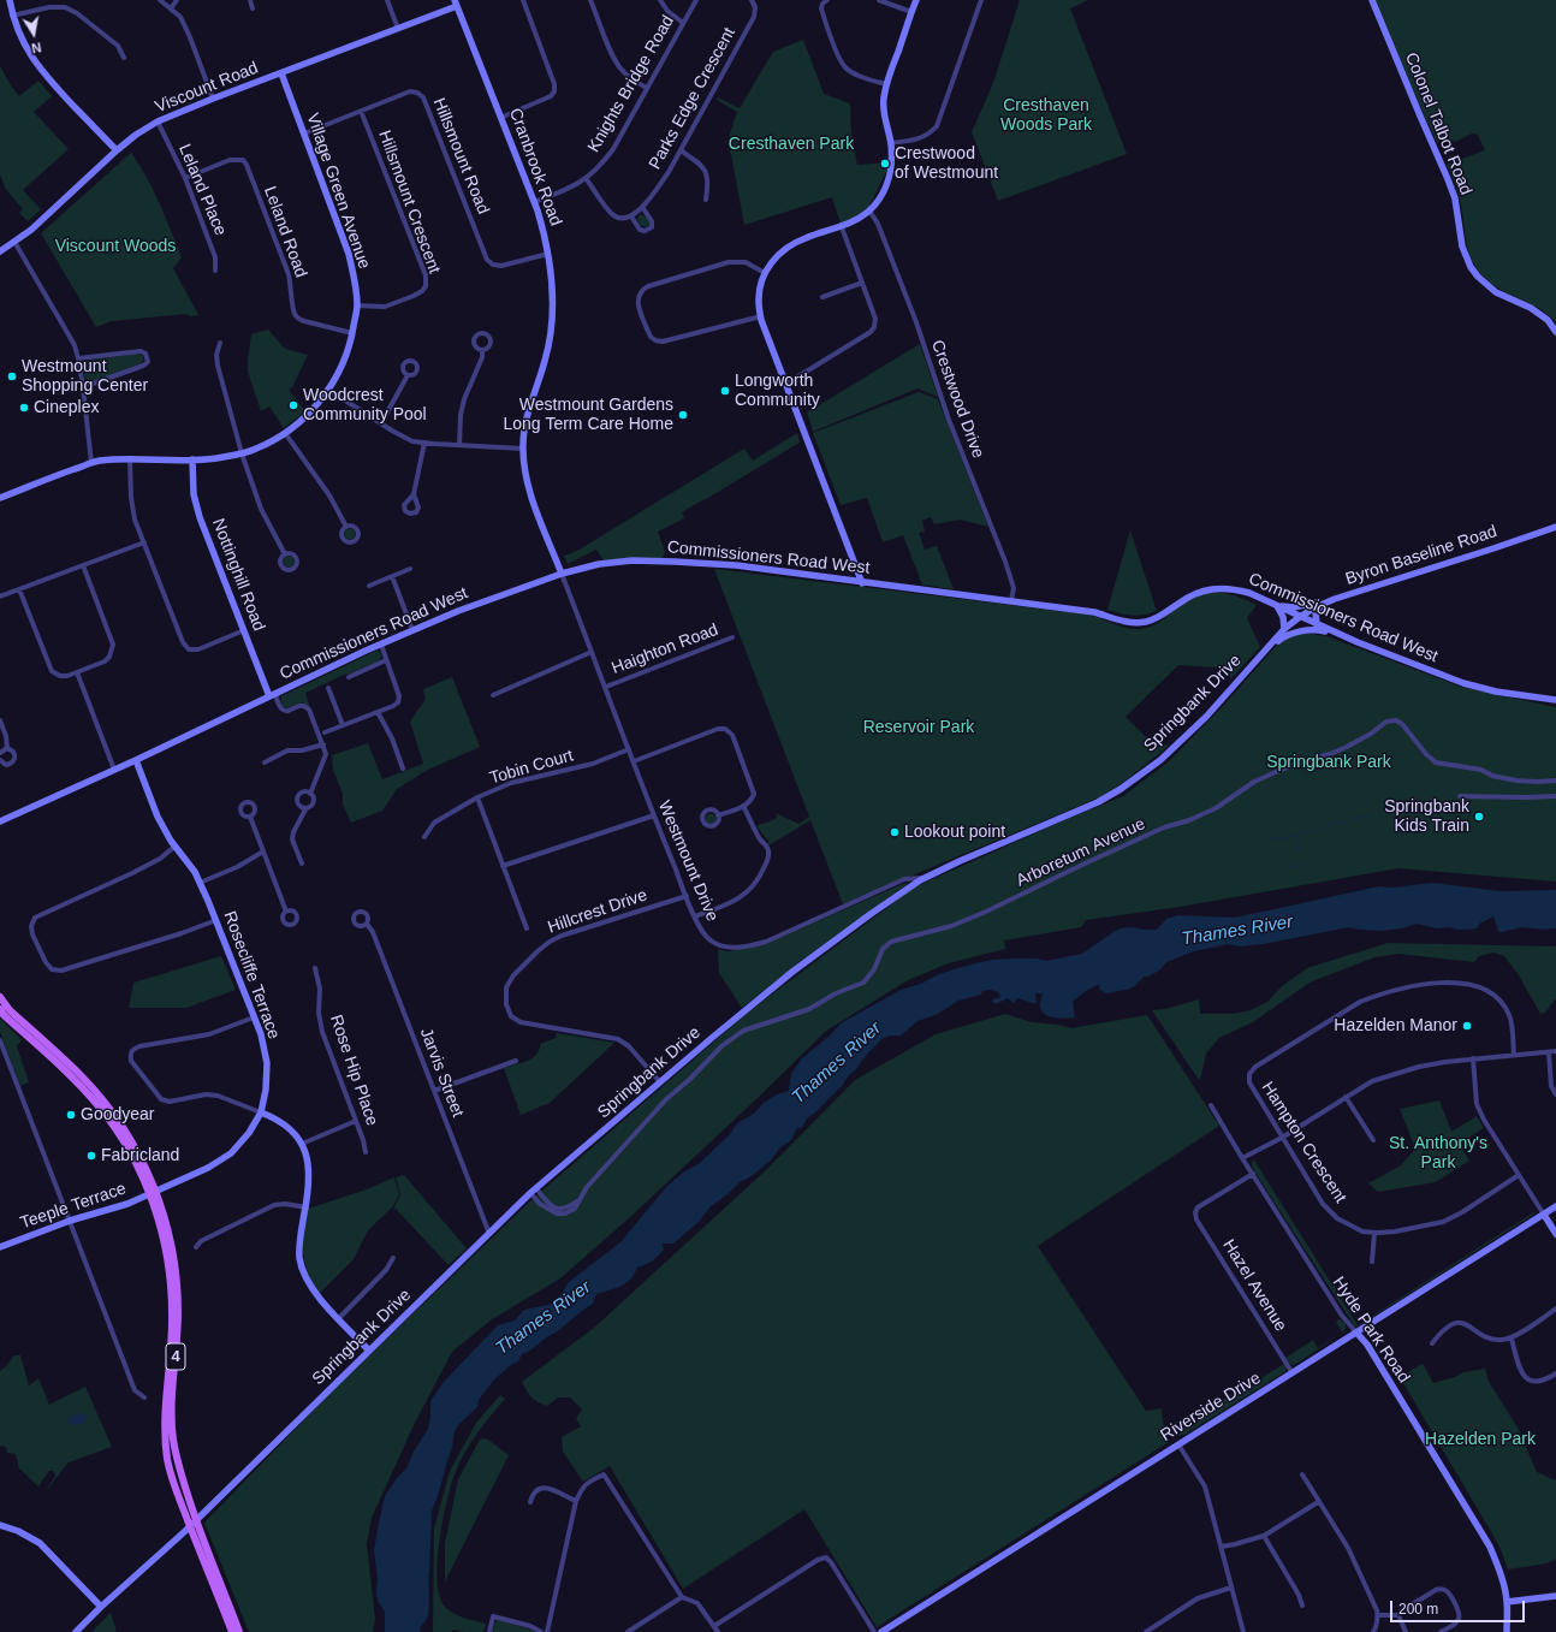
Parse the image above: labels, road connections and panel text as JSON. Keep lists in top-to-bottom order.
{
  "streets": {
    "main road": [
      "Viscount Road",
      "Colonel Talbot Road",
      "Cranbrook Road",
      "Village Green Avenue",
      "Byron Baseline Road",
      "Commissioners Road West",
      "Nottinghill Road",
      "Springbank Drive",
      "Rosecliffe Terrace",
      "Teeple Terrace",
      "Hyde Park Road",
      "4",
      "Riverside Drive"
    ],
    "street": [
      "Knights Bridge Road",
      "Parks Edge Crescent",
      "Hillsmount Road",
      "Leland Place",
      "Hillsmount Crescent",
      "Leland Road",
      "Crestwood Drive",
      "Haighton Road",
      "Tobin Court",
      "Arboretum Avenue",
      "Westmount Drive",
      "Hillcrest Drive",
      "Rose Hip Place",
      "Jarvis Street",
      "Hampton Crescent",
      "Hazel Avenue"
    ]
  },
  "crossings": [
    ["Knights Bridge Road", "Cranbrook Road"],
    ["Viscount Road", "Cranbrook Road"],
    ["Viscount Road", "Leland Place"],
    ["Viscount Road", "Village Green Avenue"],
    ["Hillsmount Road", "Cranbrook Road"],
    ["Hillsmount Road", "Village Green Avenue"],
    ["Hillsmount Road", "Hillsmount Crescent"],
    ["Cranbrook Road", "Commissioners Road West"],
    ["Cranbrook Road", "Westmount Drive"],
    ["Leland Place", "Leland Road"],
    ["Village Green Avenue", "Hillsmount Crescent"],
    ["Village Green Avenue", "Leland Road"],
    ["Village Green Avenue", "Nottinghill Road"],
    ["Crestwood Drive", "Commissioners Road West"],
    ["Byron Baseline Road", "Commissioners Road West"],
    ["Byron Baseline Road", "Springbank Drive"],
    ["Commissioners Road West", "Nottinghill Road"],
    ["Commissioners Road West", "Springbank Drive"],
    ["Commissioners Road West", "Westmount Drive"],
    ["Commissioners Road West", "Rosecliffe Terrace"],
    ["Haighton Road", "Westmount Drive"],
    ["Springbank Drive", "Arboretum Avenue"],
    ["Springbank Drive", "Westmount Drive"],
    ["Springbank Drive", "Hillcrest Drive"],
    ["Springbank Drive", "Jarvis Street"],
    ["Springbank Drive", "4"],
    ["Tobin Court", "Westmount Drive"],
    ["Westmount Drive", "Hillcrest Drive"],
    ["Rosecliffe Terrace", "Teeple Terrace"],
    ["Rosecliffe Terrace", "4"],
    ["Teeple Terrace", "4"],
    ["Hazel Avenue", "Hyde Park Road"],
    ["Hazel Avenue", "Riverside Drive"],
    ["Hyde Park Road", "Riverside Drive"]
  ],
  "water": ["Thames River"],
  "parks": [
    "Cresthaven Woods Park",
    "Cresthaven Park",
    "Viscount Woods",
    "Reservoir Park",
    "Springbank Park",
    "St. Anthony's Park",
    "Hazelden Park"
  ],
  "places": [
    "Crestwood of Westmount",
    "Westmount Shopping Center",
    "Longworth Community",
    "Woodcrest Community Pool",
    "Cineplex",
    "Westmount Gardens Long Term Care Home",
    "Springbank Kids Train",
    "Lookout point",
    "Hazelden Manor",
    "Goodyear",
    "Fabricland"
  ],
  "scale_bar": "200 m",
  "north": "bottom"
}
